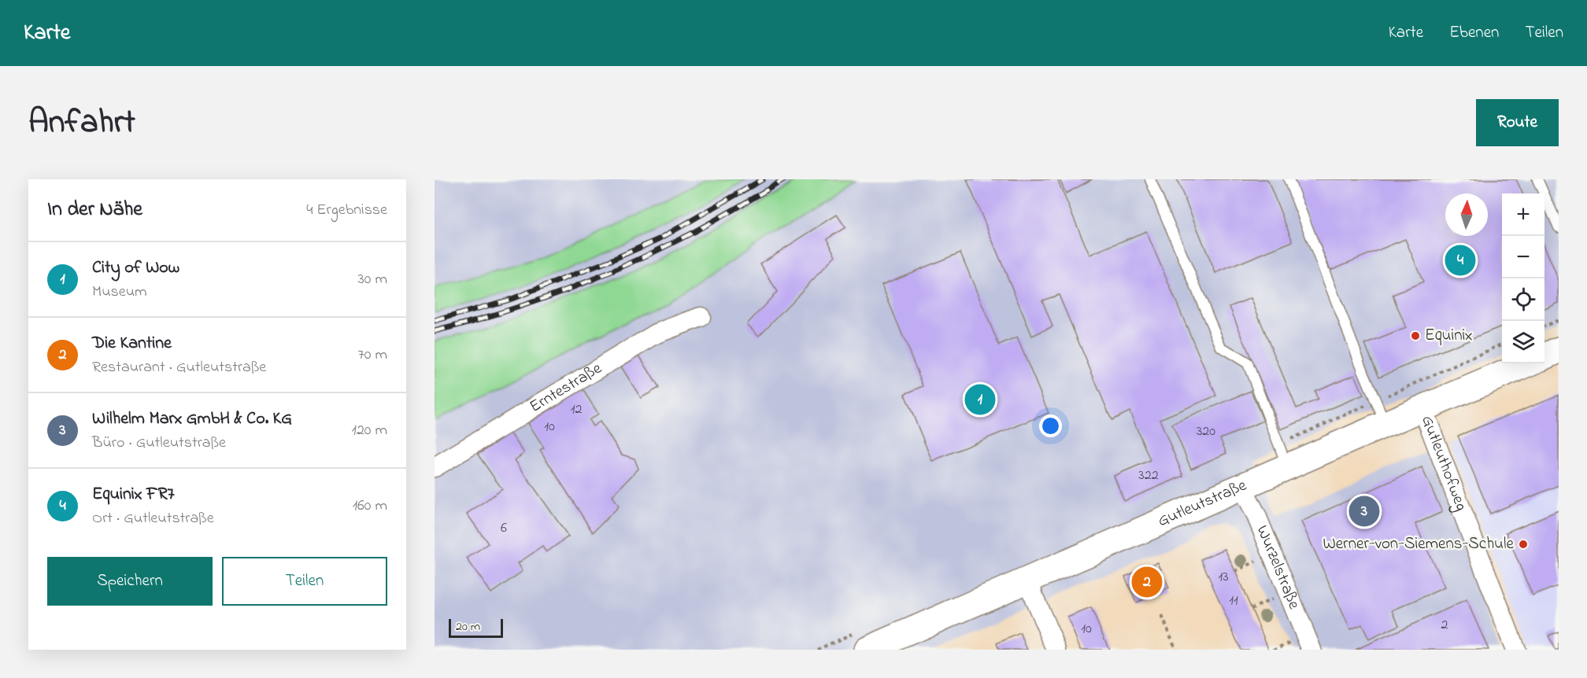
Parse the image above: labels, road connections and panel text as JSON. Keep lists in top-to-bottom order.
{
  "streets": {
    "main road": ["Gutleutstraße"],
    "street": ["Erntestraße", "Gutleuthofweg", "Wurzelstraße"]
  },
  "crossings": [
    ["Gutleuthofweg", "Gutleutstraße"],
    ["Gutleutstraße", "Wurzelstraße"]
  ],
  "places": ["Equinix", "Werner-von-Siemens-Schule"],
  "house_numbers": [
    "12",
    "10",
    "320",
    "322",
    "6",
    "13",
    "11",
    "2",
    "10"
  ],
  "scale_bar": "20 m",
  "north": "top",
  "page": {
    "header": "Karte",
    "nav": ["Karte", "Ebenen", "Teilen"],
    "title": "Anfahrt",
    "buttons": [
      "Route",
      ["Speichern", "Teilen"]
    ],
    "heading": ["In der Nähe", "4 Ergebnisse"],
    "map_buttons": ["+", "−"],
    "list": [
      {
        "mark": "1",
        "name": "City of Wow",
        "note": "Museum",
        "value": "30 m"
      },
      {
        "mark": "2",
        "name": "Die Kantine",
        "note": "Restaurant · Gutleutstraße",
        "value": "70 m"
      },
      {
        "mark": "3",
        "name": "Wilhelm Marx GmbH & Co. KG",
        "note": "Büro · Gutleutstraße",
        "value": "120 m"
      },
      {
        "mark": "4",
        "name": "Equinix FR7",
        "note": "Ort · Gutleutstraße",
        "value": "160 m"
      }
    ],
    "pins": [
      "4",
      "1",
      "3",
      "2"
    ],
    "scale": "20 m"
  }
}
